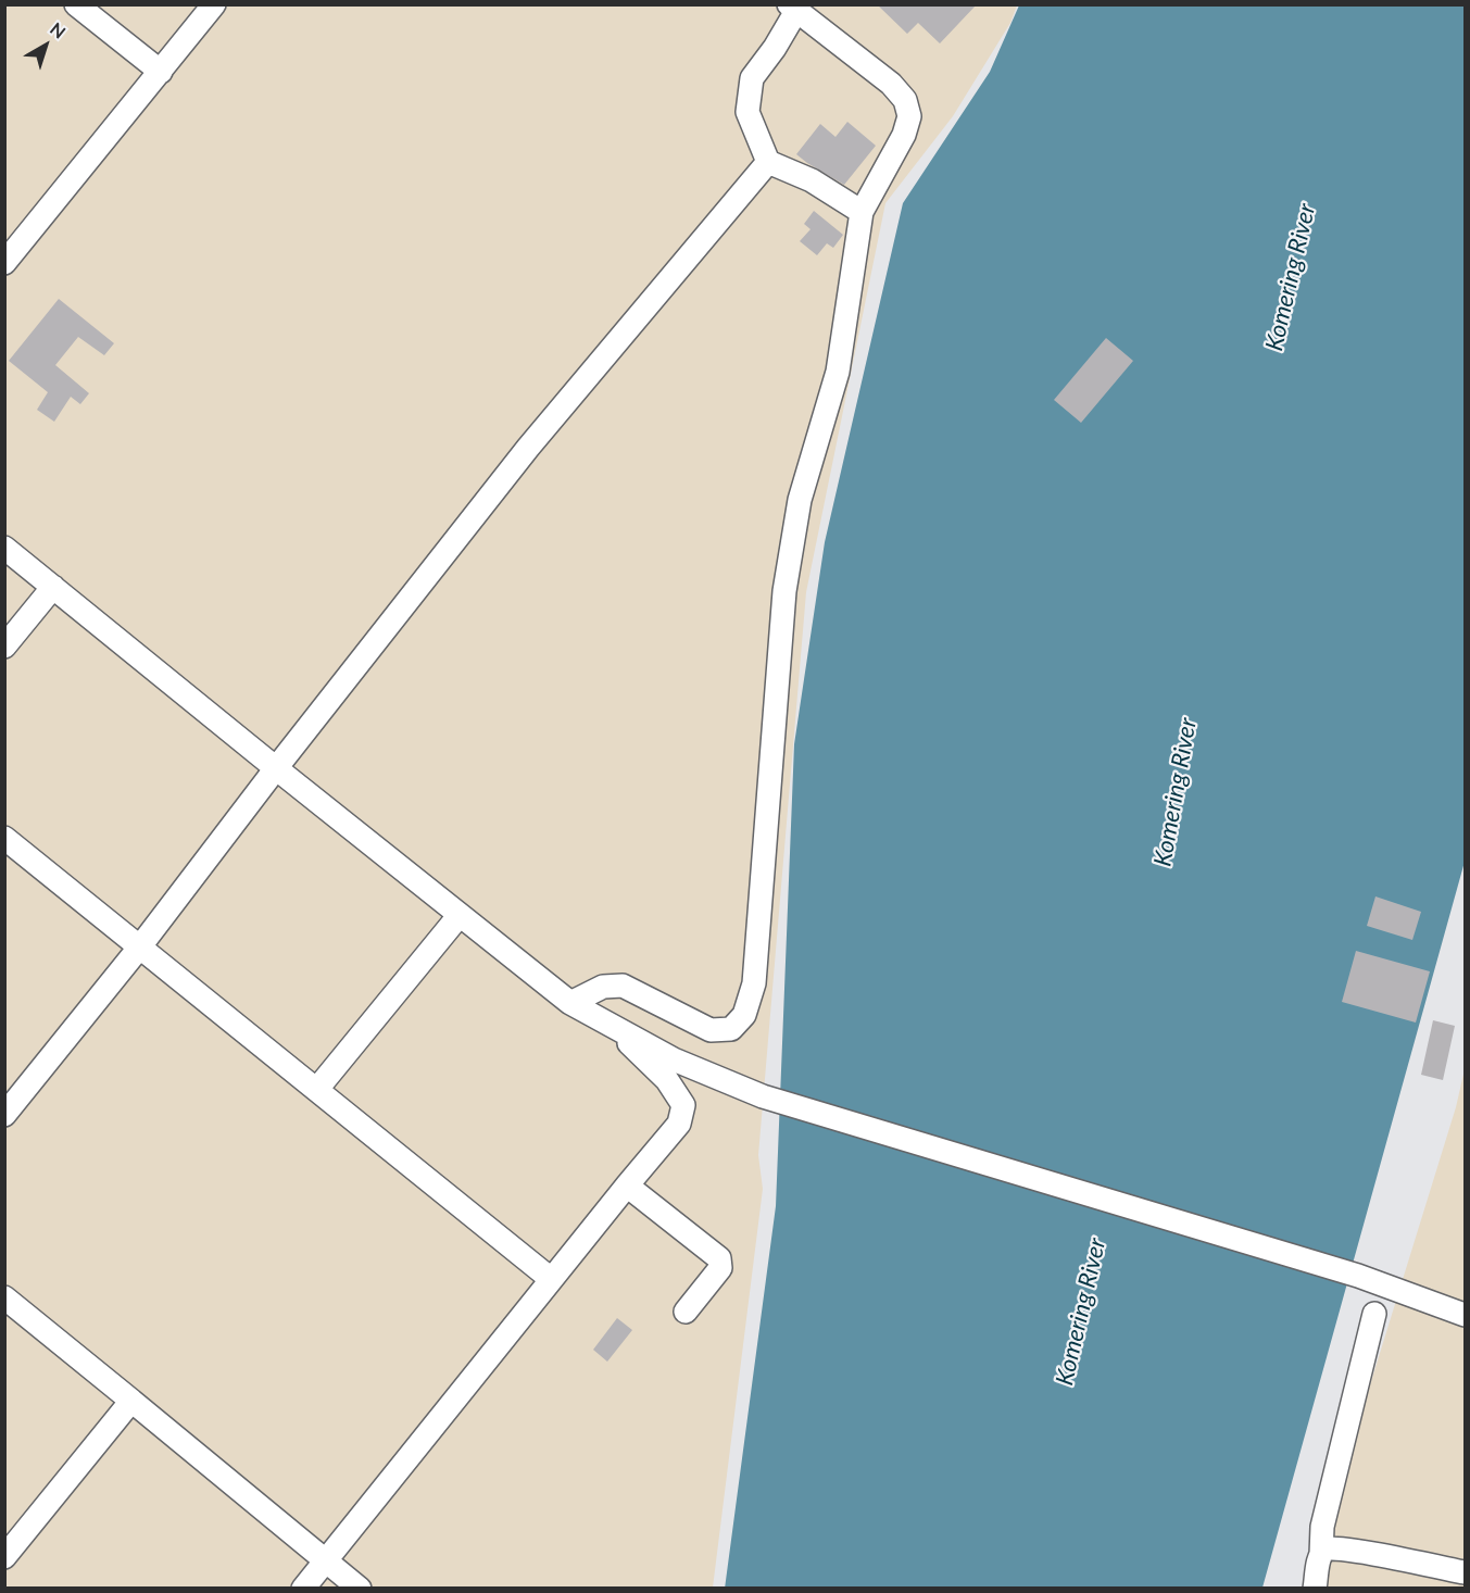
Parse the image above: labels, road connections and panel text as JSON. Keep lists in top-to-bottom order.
{
  "water": ["Komering River"],
  "north": "top right"
}
